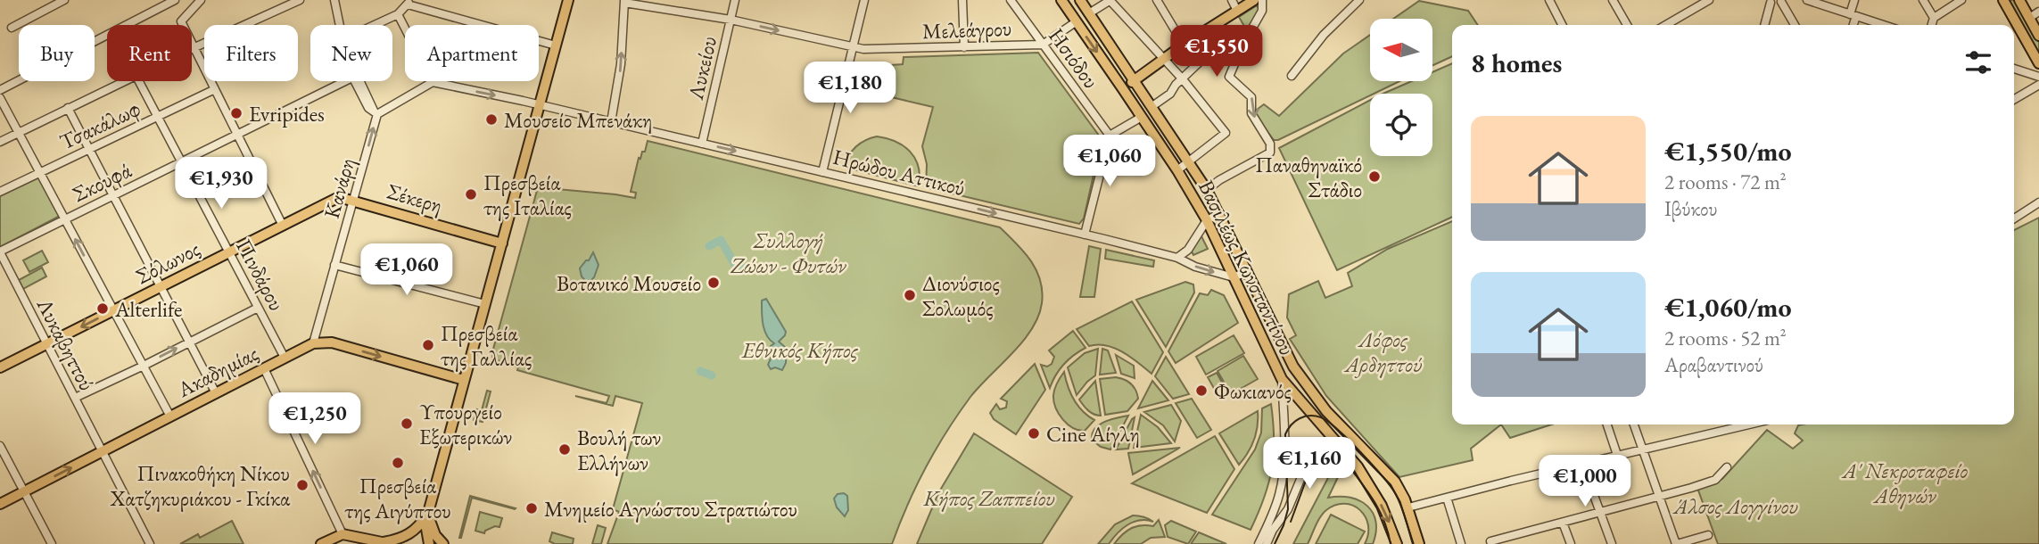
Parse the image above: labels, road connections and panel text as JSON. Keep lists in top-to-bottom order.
{
  "streets": {
    "main road": [
      "Σέκερη",
      "Σόλωνος",
      "Βασιλέως Κωνσταντίνου",
      "Ακαδημίας"
    ],
    "street": [
      "Μελεάγρου",
      "Ησιόδου",
      "Λυκείου",
      "Τσακάλωφ",
      "Ηρώδου Αττικού",
      "Σκουφά",
      "Κανάρη",
      "Πινδάρου",
      "Λυκαβηττού"
    ]
  },
  "crossings": [
    ["Μελεάγρου", "Ησιόδου"],
    ["Μελεάγρου", "Λυκείου"],
    ["Μελεάγρου", "Βασιλέως Κωνσταντίνου"],
    ["Λυκείου", "Ηρώδου Αττικού"],
    ["Τσακάλωφ", "Πινδάρου"],
    ["Ηρώδου Αττικού", "Βασιλέως Κωνσταντίνου"],
    ["Σκουφά", "Πινδάρου"],
    ["Σκουφά", "Λυκαβηττού"],
    ["Κανάρη", "Σέκερη"],
    ["Κανάρη", "Σόλωνος"],
    ["Κανάρη", "Ακαδημίας"],
    ["Σέκερη", "Σόλωνος"],
    ["Σόλωνος", "Πινδάρου"],
    ["Σόλωνος", "Λυκαβηττού"],
    ["Πινδάρου", "Ακαδημίας"],
    ["Λυκαβηττού", "Ακαδημίας"]
  ],
  "one_way": ["Ηρώδου Αττικού", "Κανάρη"],
  "parks": [
    "Συλλογή Ζώων - Φυτών",
    "Λόφος Αρδηττού",
    "Εθνικός Κήπος",
    "Α' Νεκροταφείο Αθηνών",
    "Κήπος Ζαππείου",
    "Άλσος Λογγίνου"
  ],
  "places": [
    "Evripides",
    "Μουσείο Μπενάκη",
    "Παναθηναϊκό Στάδιο",
    "Πρεσβεία της Ιταλίας",
    "Βοτανικό Μουσείο",
    "Διονύσιος Σολωμός",
    "Alterlife",
    "Πρεσβεία της Γαλλίας",
    "Φωκιανός",
    "Υπουργείο Εξωτερικών",
    "Cine Αίγλη",
    "Βουλή των Ελλήνων",
    "Πρεσβεία της Αιγύπτου",
    "Πινακοθήκη Νίκου Χατζηκυριάκου - Γκίκα",
    "Μνημείο Αγνώστου Στρατιώτου"
  ],
  "north": "left",
  "page": {
    "price": [
      "€1,550",
      "€1,180",
      "€1,060",
      "€1,930",
      "€1,060",
      "€1,250",
      "€1,160",
      "€1,000"
    ],
    "chip": [
      "Buy",
      "Rent",
      "Filters",
      "New",
      "Apartment"
    ],
    "heading": "8 homes",
    "list": [
      {
        "name": "€1,550/mo",
        "note": "2 rooms · 72 m² · Ιβύκου"
      },
      {
        "name": "€1,060/mo",
        "note": "2 rooms · 52 m² · Αραβαντινού"
      }
    ]
  }
}
